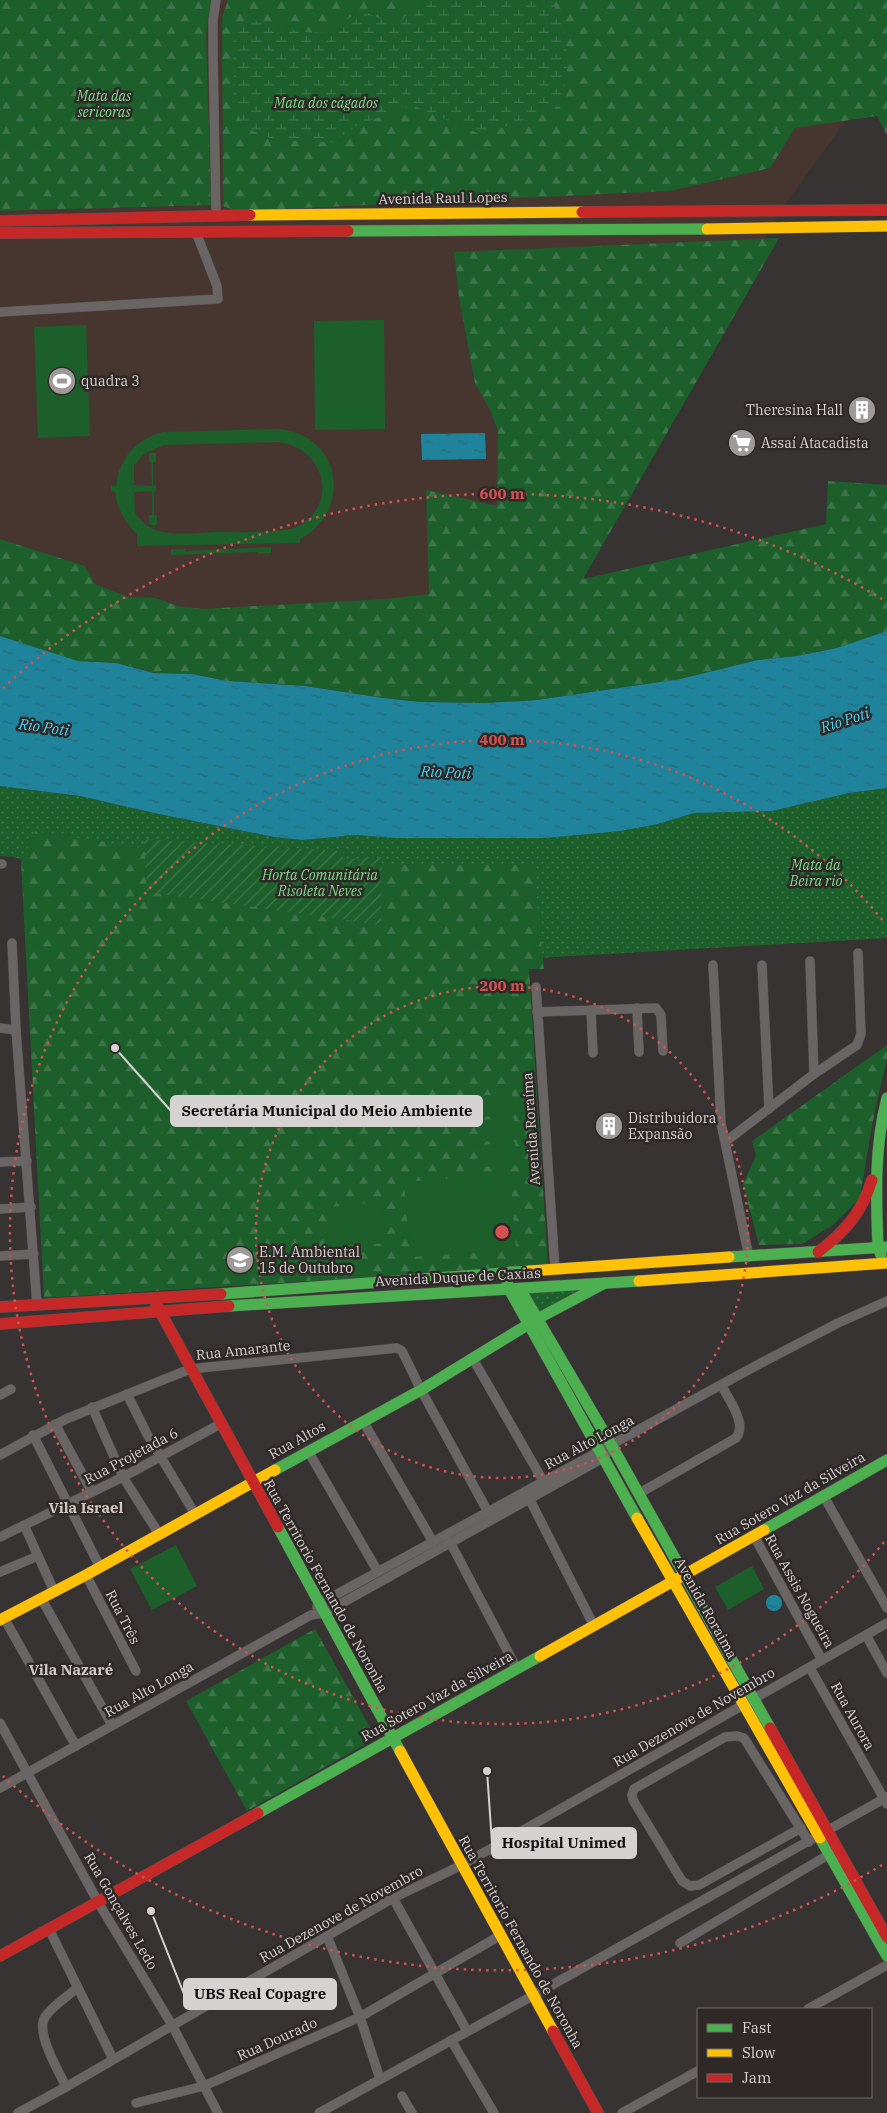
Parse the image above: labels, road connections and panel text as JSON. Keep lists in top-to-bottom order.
{
  "streets": {
    "street": [
      "Avenida Raul Lopes",
      "Avenida Roraíma",
      "Avenida Duque de Caxias",
      "Rua Amarante",
      "Rua Altos",
      "Rua Alto Longa",
      "Rua Projetada 6",
      "Rua Sotero Vaz da Silveira",
      "Rua Territorio Fernando de Noronha",
      "Rua Assis Nogueira",
      "Avenida Roraima",
      "Rua Três",
      "Rua Aurora",
      "Rua Dezenove de Novembro",
      "Rua Gonçalves Ledo",
      "Rua Dourado"
    ]
  },
  "crossings": [
    ["Avenida Roraíma", "Avenida Duque de Caxias"],
    ["Avenida Duque de Caxias", "Rua Altos"],
    ["Avenida Duque de Caxias", "Rua Territorio Fernando de Noronha"],
    ["Avenida Duque de Caxias", "Avenida Roraima"],
    ["Rua Amarante", "Rua Altos"],
    ["Rua Amarante", "Rua Territorio Fernando de Noronha"],
    ["Rua Altos", "Rua Territorio Fernando de Noronha"],
    ["Rua Altos", "Avenida Roraima"],
    ["Rua Altos", "Rua Três"],
    ["Rua Alto Longa", "Rua Territorio Fernando de Noronha"],
    ["Rua Alto Longa", "Avenida Roraima"],
    ["Rua Alto Longa", "Rua Gonçalves Ledo"],
    ["Rua Projetada 6", "Rua Territorio Fernando de Noronha"],
    ["Rua Sotero Vaz da Silveira", "Rua Territorio Fernando de Noronha"],
    ["Rua Sotero Vaz da Silveira", "Rua Assis Nogueira"],
    ["Rua Sotero Vaz da Silveira", "Avenida Roraima"],
    ["Rua Sotero Vaz da Silveira", "Rua Gonçalves Ledo"],
    ["Rua Territorio Fernando de Noronha", "Rua Dezenove de Novembro"],
    ["Rua Territorio Fernando de Noronha", "Rua Dourado"],
    ["Rua Assis Nogueira", "Rua Dezenove de Novembro"],
    ["Avenida Roraima", "Rua Dezenove de Novembro"],
    ["Rua Aurora", "Rua Dezenove de Novembro"],
    ["Rua Dezenove de Novembro", "Rua Gonçalves Ledo"],
    ["Rua Gonçalves Ledo", "Rua Dourado"]
  ],
  "districts": ["Vila Israel", "Vila Nazaré"],
  "water": ["Rio Poti"],
  "parks": [
    "Mata das sericoras",
    "Mata dos cágados",
    "Mata da Beira rio",
    "Horta Comunitária Risoleta Neves"
  ],
  "places": {
    "sports": ["quadra 3"],
    "building": ["Theresina Hall", "Distribuidora Expansão"],
    "supermarket": ["Assaí Atacadista"],
    "other": ["Secretária Municipal do Meio Ambiente", "Hospital Unimed", "UBS Real Copagre"],
    "school or university": ["E.M. Ambiental 15 de Outubro"]
  },
  "legend": ["Fast", "Slow", "Jam"],
  "rings": ["600 m", "400 m", "200 m"]
}
